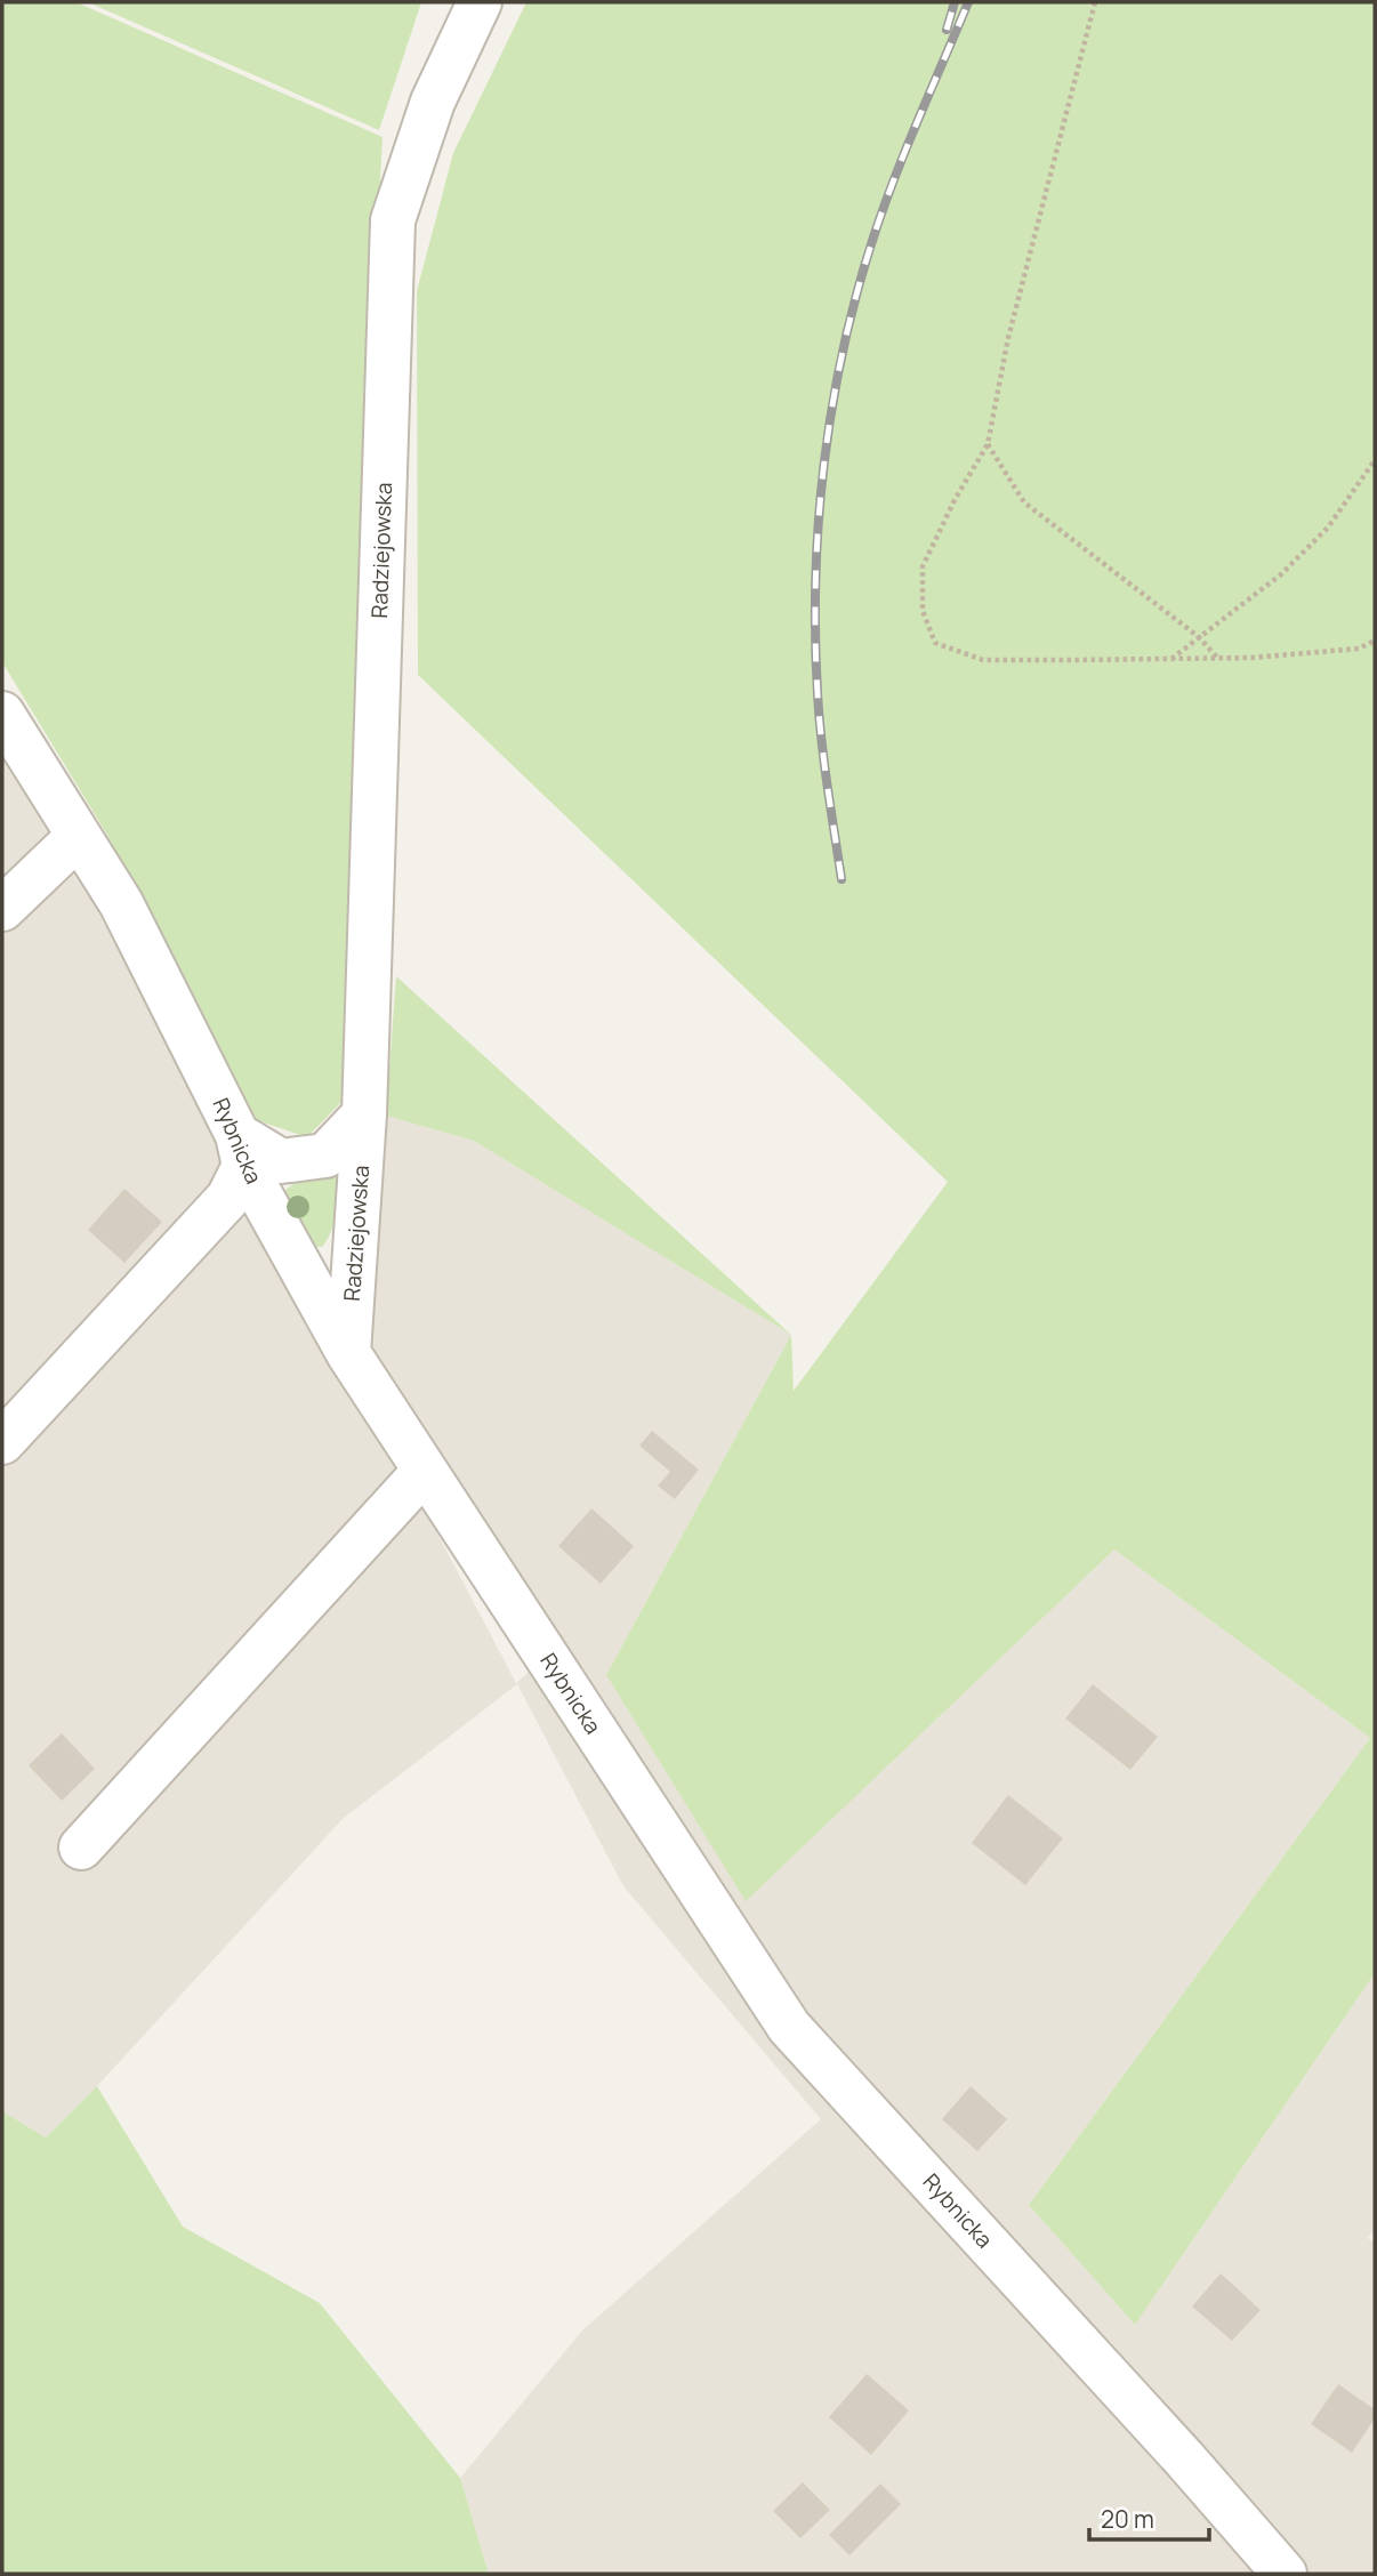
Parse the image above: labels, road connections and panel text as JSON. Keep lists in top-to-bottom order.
{
  "streets": {
    "street": ["Radziejowska", "Rybnicka"]
  },
  "crossings": [
    ["Radziejowska", "Rybnicka"]
  ],
  "scale_bar": "20 m"
}
